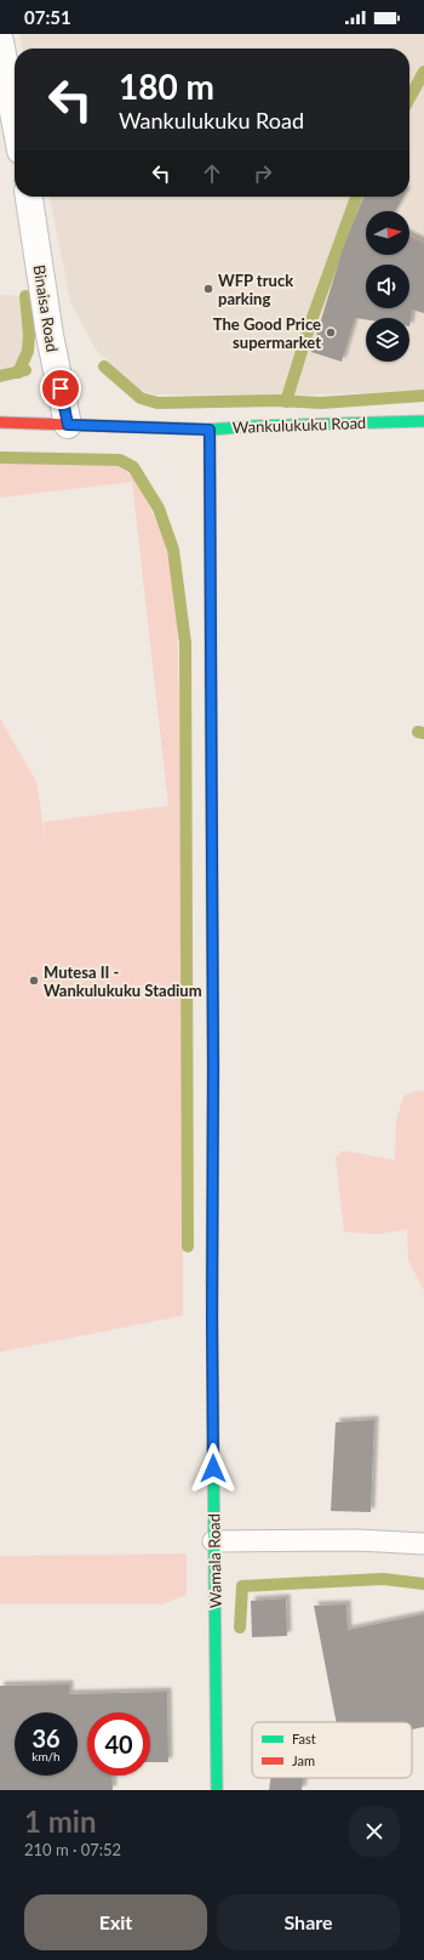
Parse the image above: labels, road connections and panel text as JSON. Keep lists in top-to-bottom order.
{
  "streets": {
    "street": ["Binaisa Road", "Wankulukuku Road", "Wamala Road"]
  },
  "crossings": [
    ["Binaisa Road", "Wankulukuku Road"],
    ["Wankulukuku Road", "Wamala Road"]
  ],
  "places": ["WFP truck parking", "The Good Price supermarket", "Mutesa II - Wankulukuku Stadium"],
  "legend": ["Fast", "Jam"],
  "north": "right",
  "page": {
    "status": "07:51",
    "turn": ["180 m", "Wankulukuku Road"],
    "speed": "36 km/h",
    "limit": "40",
    "heading": ["1 min", "210 m · 07:52"],
    "buttons": ["Exit", "Share"]
  }
}
